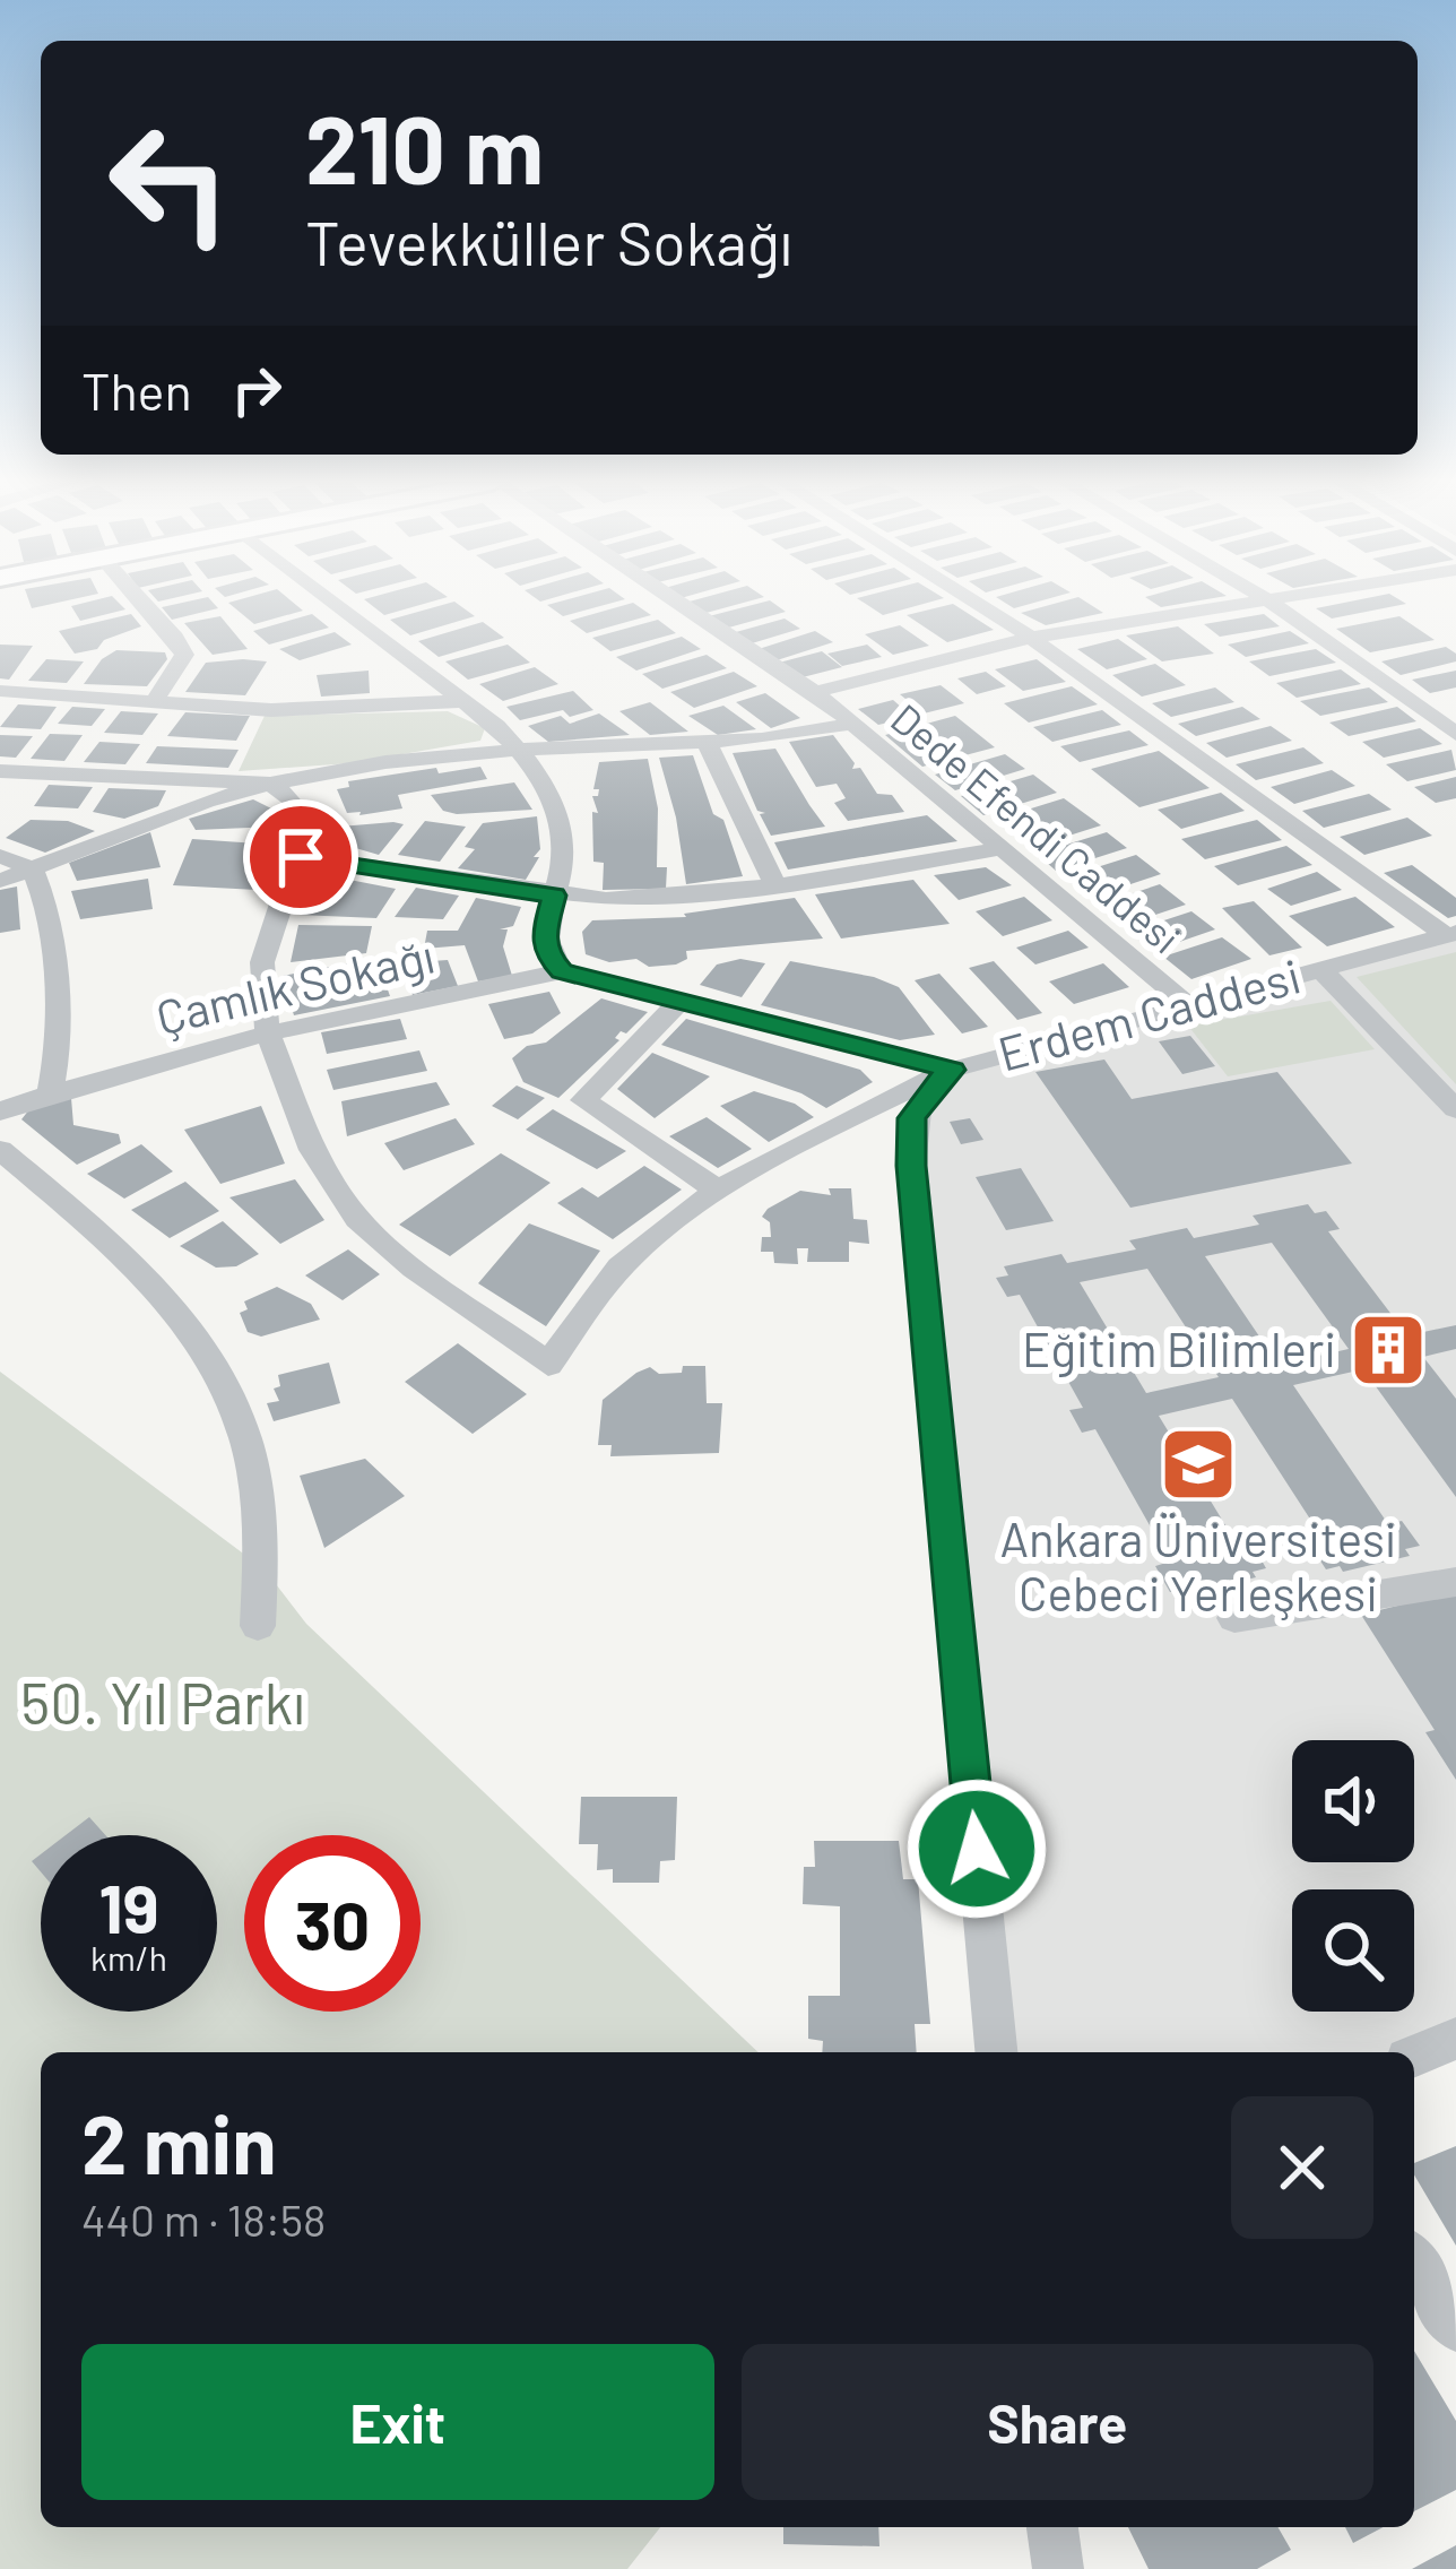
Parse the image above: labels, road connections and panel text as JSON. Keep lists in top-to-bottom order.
{
  "streets": {
    "street": ["Dede Efendi Caddesi", "Çamlık Sokağı", "Erdem Caddesi"]
  },
  "crossings": [
    ["Dede Efendi Caddesi", "Erdem Caddesi"]
  ],
  "parks": ["50. Yıl Parkı"],
  "places": {
    "building": ["Eğitim Bilimleri"],
    "school or university": ["Ankara Üniversitesi Cebeci Yerleşkesi"]
  },
  "page": {
    "turn": ["210 m", "Tevekküller Sokağı"],
    "then": "Then",
    "speed": "19 km/h",
    "limit": "30",
    "heading": ["2 min", "440 m · 18:58"],
    "buttons": ["Exit", "Share"]
  }
}
